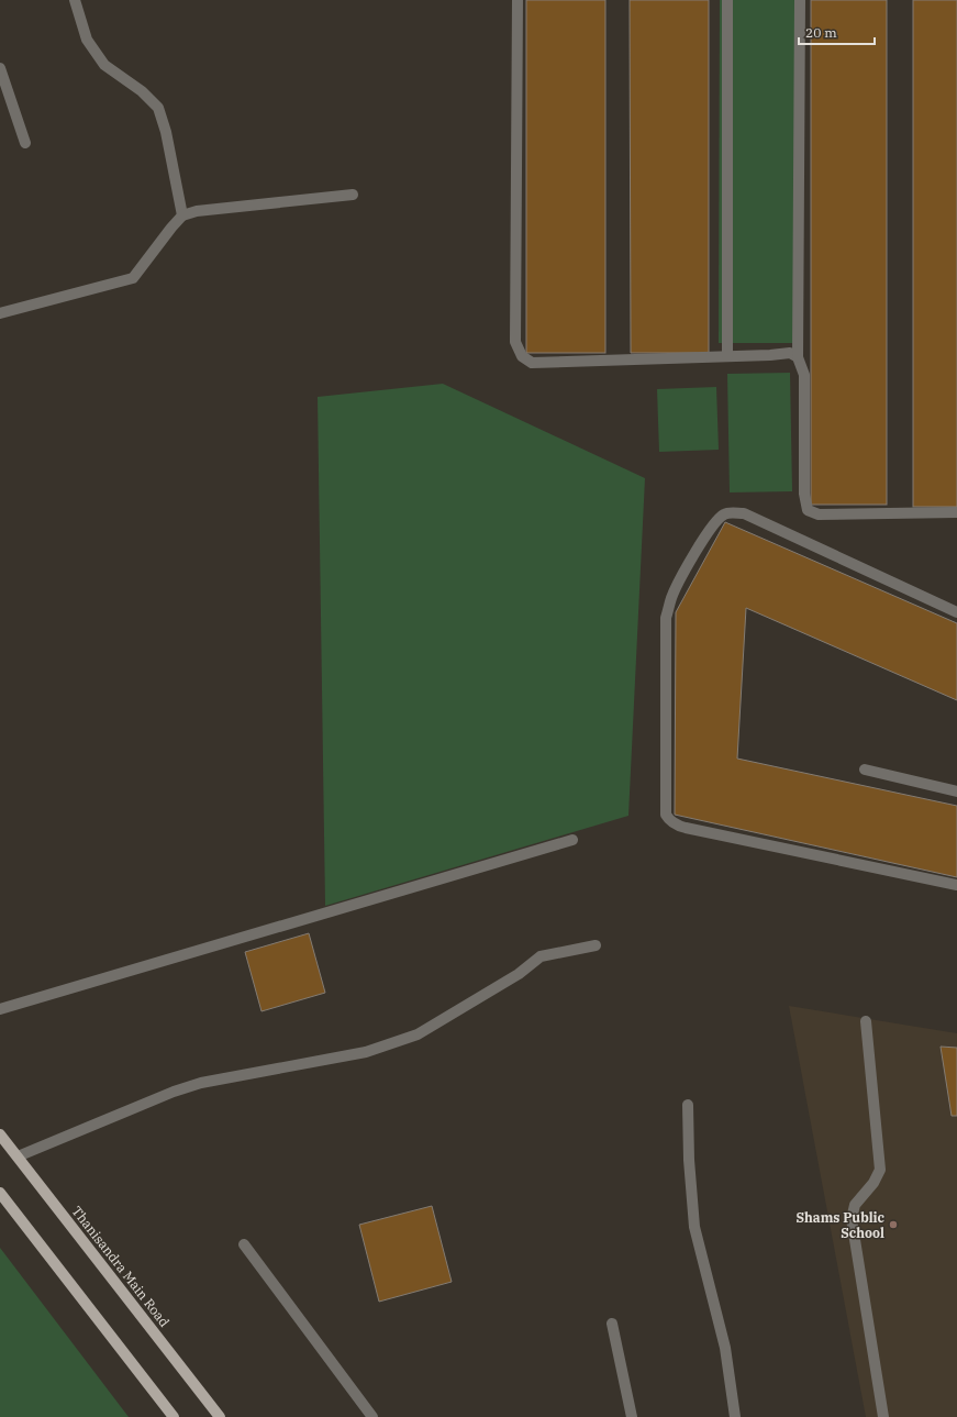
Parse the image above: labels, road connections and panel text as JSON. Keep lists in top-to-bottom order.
{
  "streets": {
    "main road": ["Thanisandra Main Road"]
  },
  "places": ["Shams Public School"],
  "scale_bar": "20 m"
}
